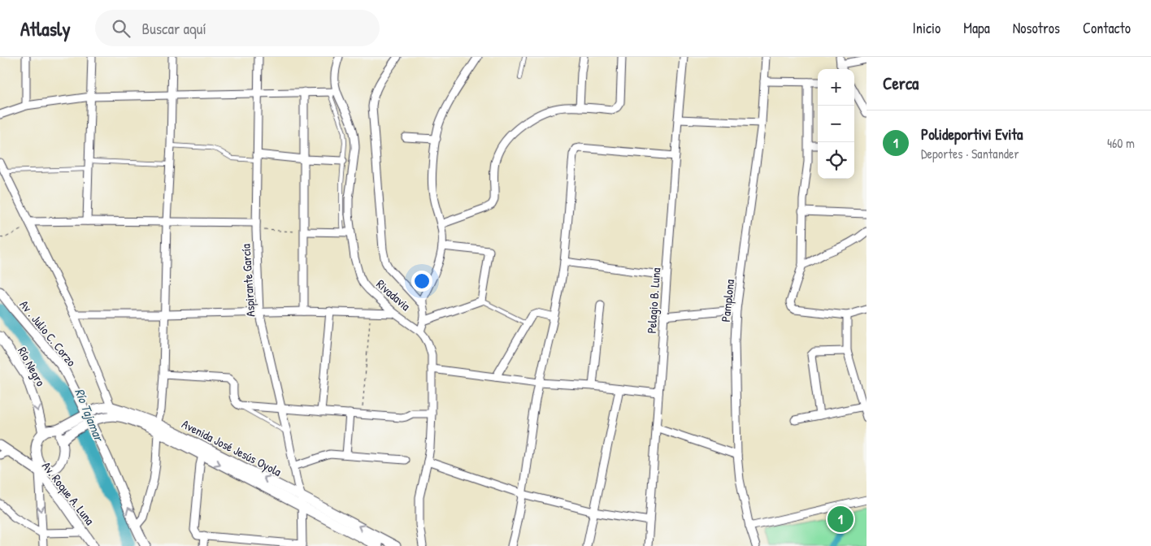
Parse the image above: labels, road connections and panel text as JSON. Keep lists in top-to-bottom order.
{
  "streets": {
    "street": [
      "Aspirante García",
      "Rivadavia",
      "Pelagio B. Luna",
      "Pamplona",
      "Av . Julio C. Corzo",
      "Río Negro",
      "Avenida José Jesús Oyola",
      "Av. Roque A. Luna"
    ]
  },
  "crossings": [
    ["Aspirante García", "Avenida José Jesús Oyola"],
    ["Av . Julio C. Corzo", "Avenida José Jesús Oyola"],
    ["Río Negro", "Avenida José Jesús Oyola"],
    ["Río Negro", "Av. Roque A. Luna"],
    ["Avenida José Jesús Oyola", "Av. Roque A. Luna"]
  ],
  "one_way": ["Av . Julio C. Corzo"],
  "water": ["Río Tajamar"],
  "page": {
    "header": "Atlasly",
    "search": "Buscar aquí",
    "nav": [
      "Inicio",
      "Mapa",
      "Nosotros",
      "Contacto"
    ],
    "heading": "Cerca",
    "map_buttons": ["+", "−"],
    "list": [
      {
        "mark": "1",
        "name": "Polideportivi Evita",
        "note": "Deportes · Santander",
        "value": "460 m"
      }
    ],
    "pins": "1"
  }
}
